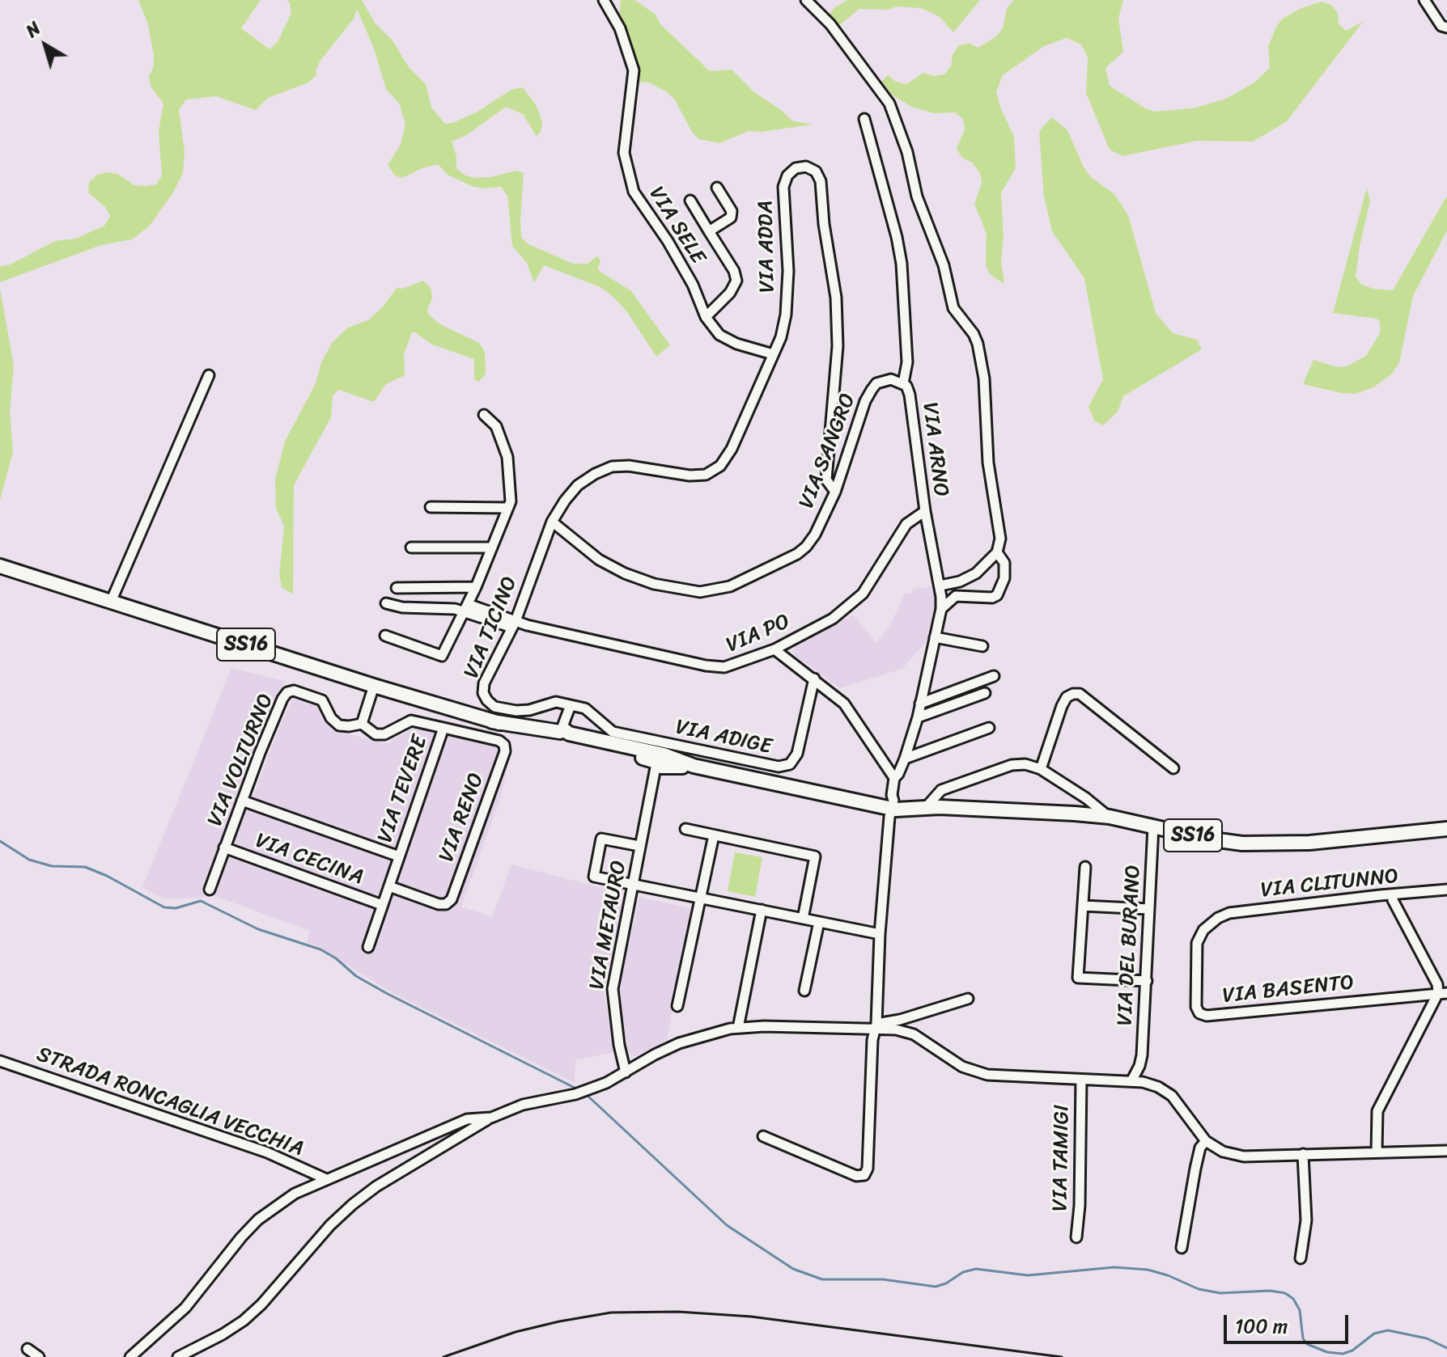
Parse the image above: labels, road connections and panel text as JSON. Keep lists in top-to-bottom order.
{
  "streets": {
    "main road": ["SS16"],
    "street": [
      "VIA SELE",
      "VIA ADDA",
      "VIA ARNO",
      "VIA SANGRO",
      "VIA TICINO",
      "VIA PO",
      "VIA ADIGE",
      "VIA VOLTURNO",
      "VIA TEVERE",
      "VIA RENO",
      "VIA CECINA",
      "VIA CLITUNNO",
      "VIA METAURO",
      "VIA DEL BURANO",
      "VIA BASENTO",
      "STRADA RONCAGLIA VECCHIA",
      "VIA TAMIGI"
    ]
  },
  "crossings": [
    ["VIA SELE", "VIA ADDA"],
    ["VIA ADDA", "VIA SANGRO"],
    ["VIA ADDA", "VIA TICINO"],
    ["VIA ARNO", "VIA SANGRO"],
    ["VIA ARNO", "VIA PO"],
    ["VIA SANGRO", "VIA TICINO"],
    ["VIA TICINO", "VIA PO"],
    ["VIA TICINO", "VIA ADIGE"],
    ["SS16", "VIA METAURO"],
    ["SS16", "VIA DEL BURANO"],
    ["VIA VOLTURNO", "VIA TEVERE"],
    ["VIA VOLTURNO", "VIA CECINA"],
    ["VIA TEVERE", "VIA RENO"],
    ["VIA TEVERE", "VIA CECINA"],
    ["VIA CLITUNNO", "VIA BASENTO"]
  ],
  "scale_bar": "100 m",
  "north": "top left"
}
